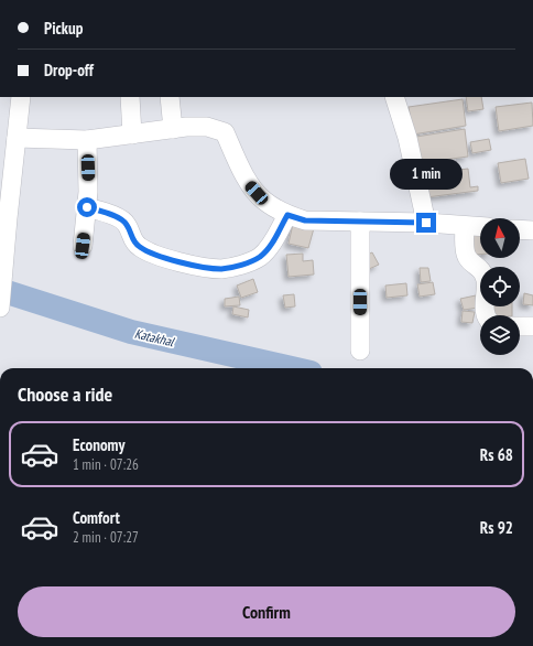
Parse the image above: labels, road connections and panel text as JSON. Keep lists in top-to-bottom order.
{
  "water": ["Katakhal"],
  "north": "top",
  "page": {
    "banner": ["Pickup", "Drop-off"],
    "bubble": "1 min",
    "heading": "Choose a ride",
    "list": [
      {
        "name": "Economy",
        "note": "1 min · 07:26",
        "value": "Rs 68"
      },
      {
        "name": "Comfort",
        "note": "2 min · 07:27",
        "value": "Rs 92"
      }
    ],
    "buttons": "Confirm"
  }
}
